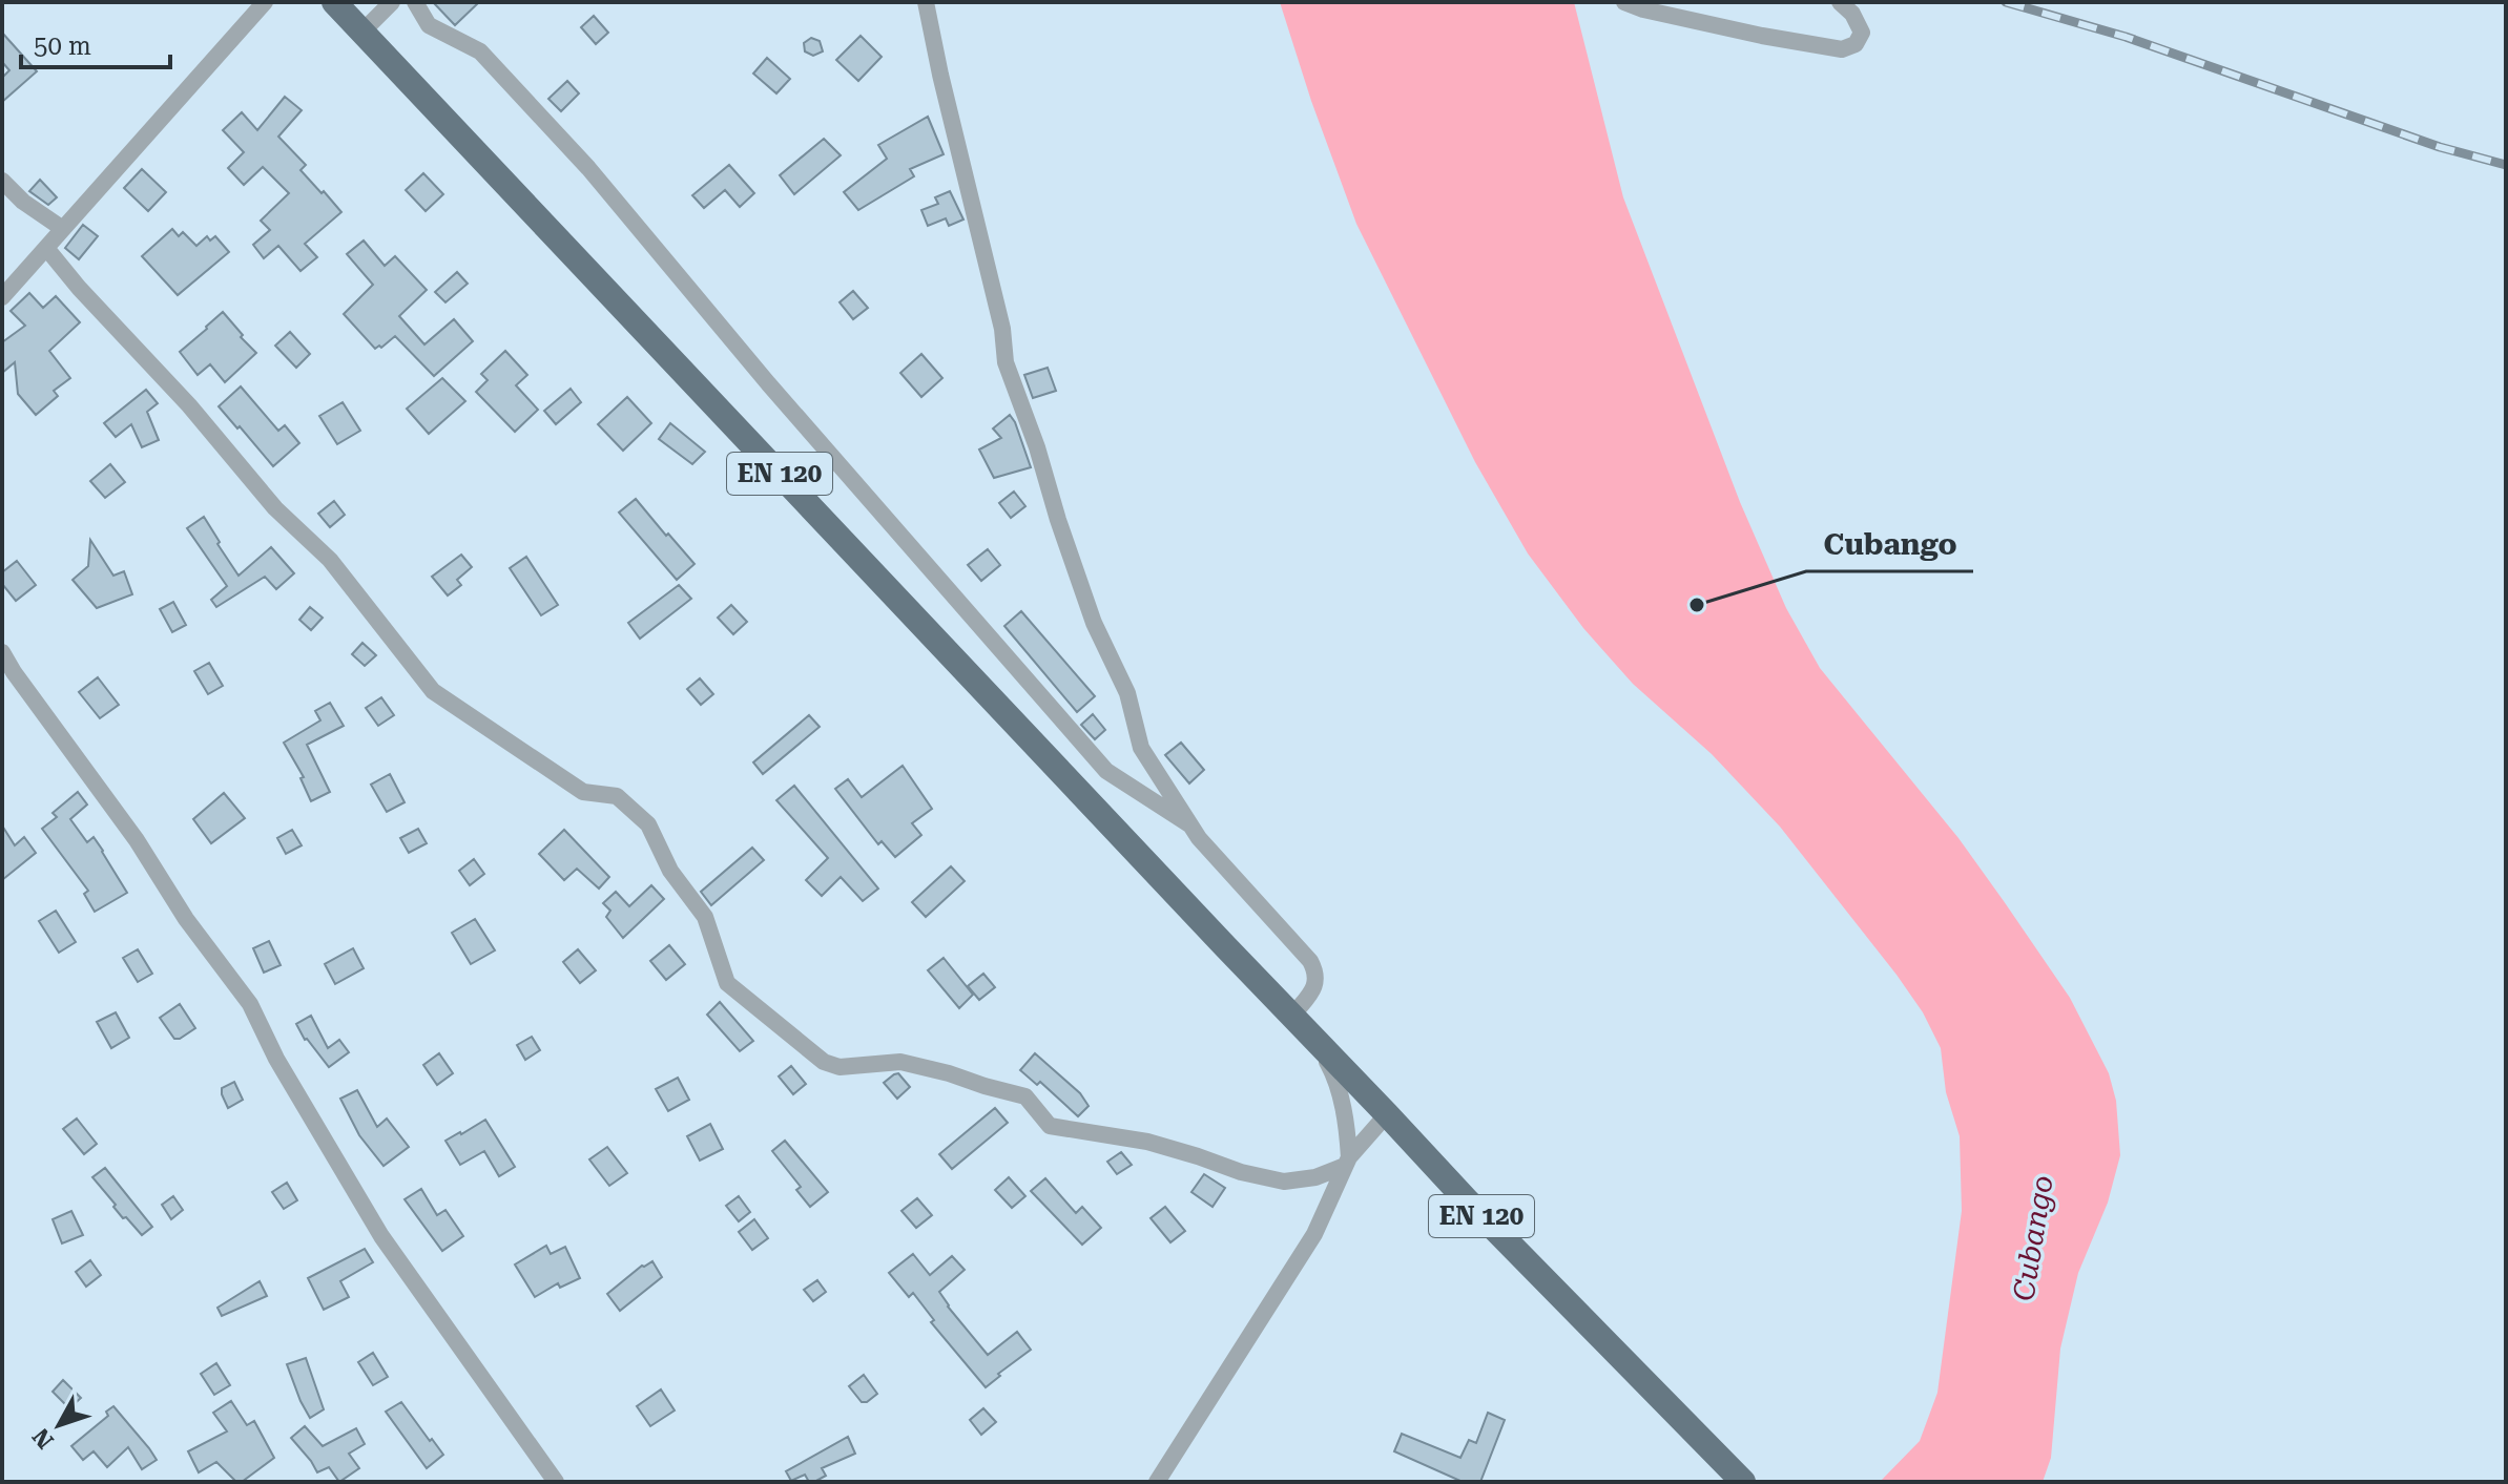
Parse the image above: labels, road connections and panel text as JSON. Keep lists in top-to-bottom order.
{
  "streets": {
    "main road": ["EN 120"]
  },
  "water": ["Cubango"],
  "places": ["Cubango"],
  "scale_bar": "50 m",
  "north": "bottom left"
}
